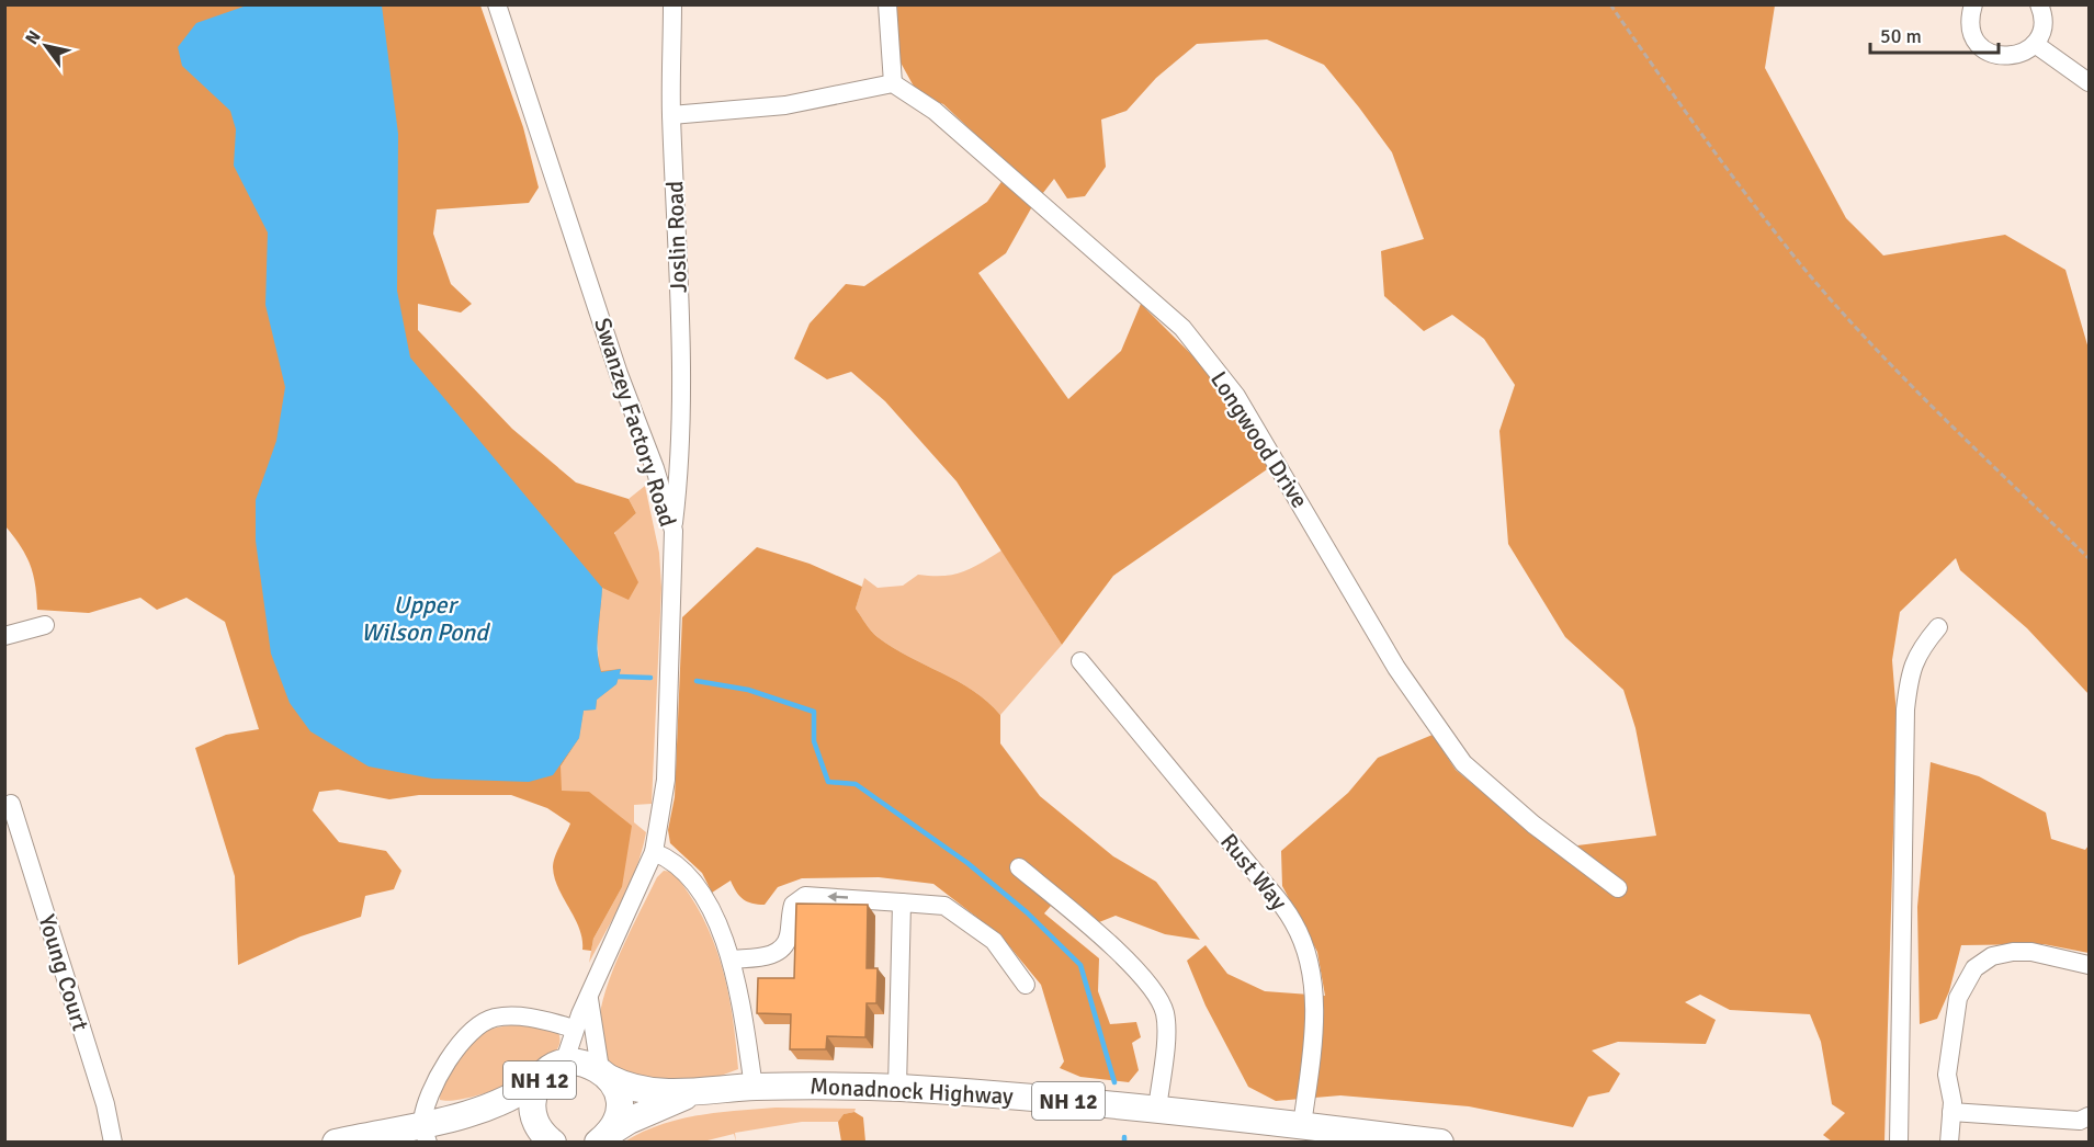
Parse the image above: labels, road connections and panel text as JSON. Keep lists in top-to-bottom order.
{
  "streets": {
    "highway": ["NH 12", "Monadnock Highway"],
    "street": [
      "Joslin Road",
      "Swanzey Factory Road",
      "Longwood Drive",
      "Rust Way",
      "Young Court"
    ]
  },
  "crossings": [
    ["Joslin Road", "Swanzey Factory Road"],
    ["Swanzey Factory Road", "NH 12"],
    ["Rust Way", "Monadnock Highway"],
    ["NH 12", "Monadnock Highway"]
  ],
  "water": ["Upper Wilson Pond"],
  "scale_bar": "50 m",
  "north": "top left"
}
